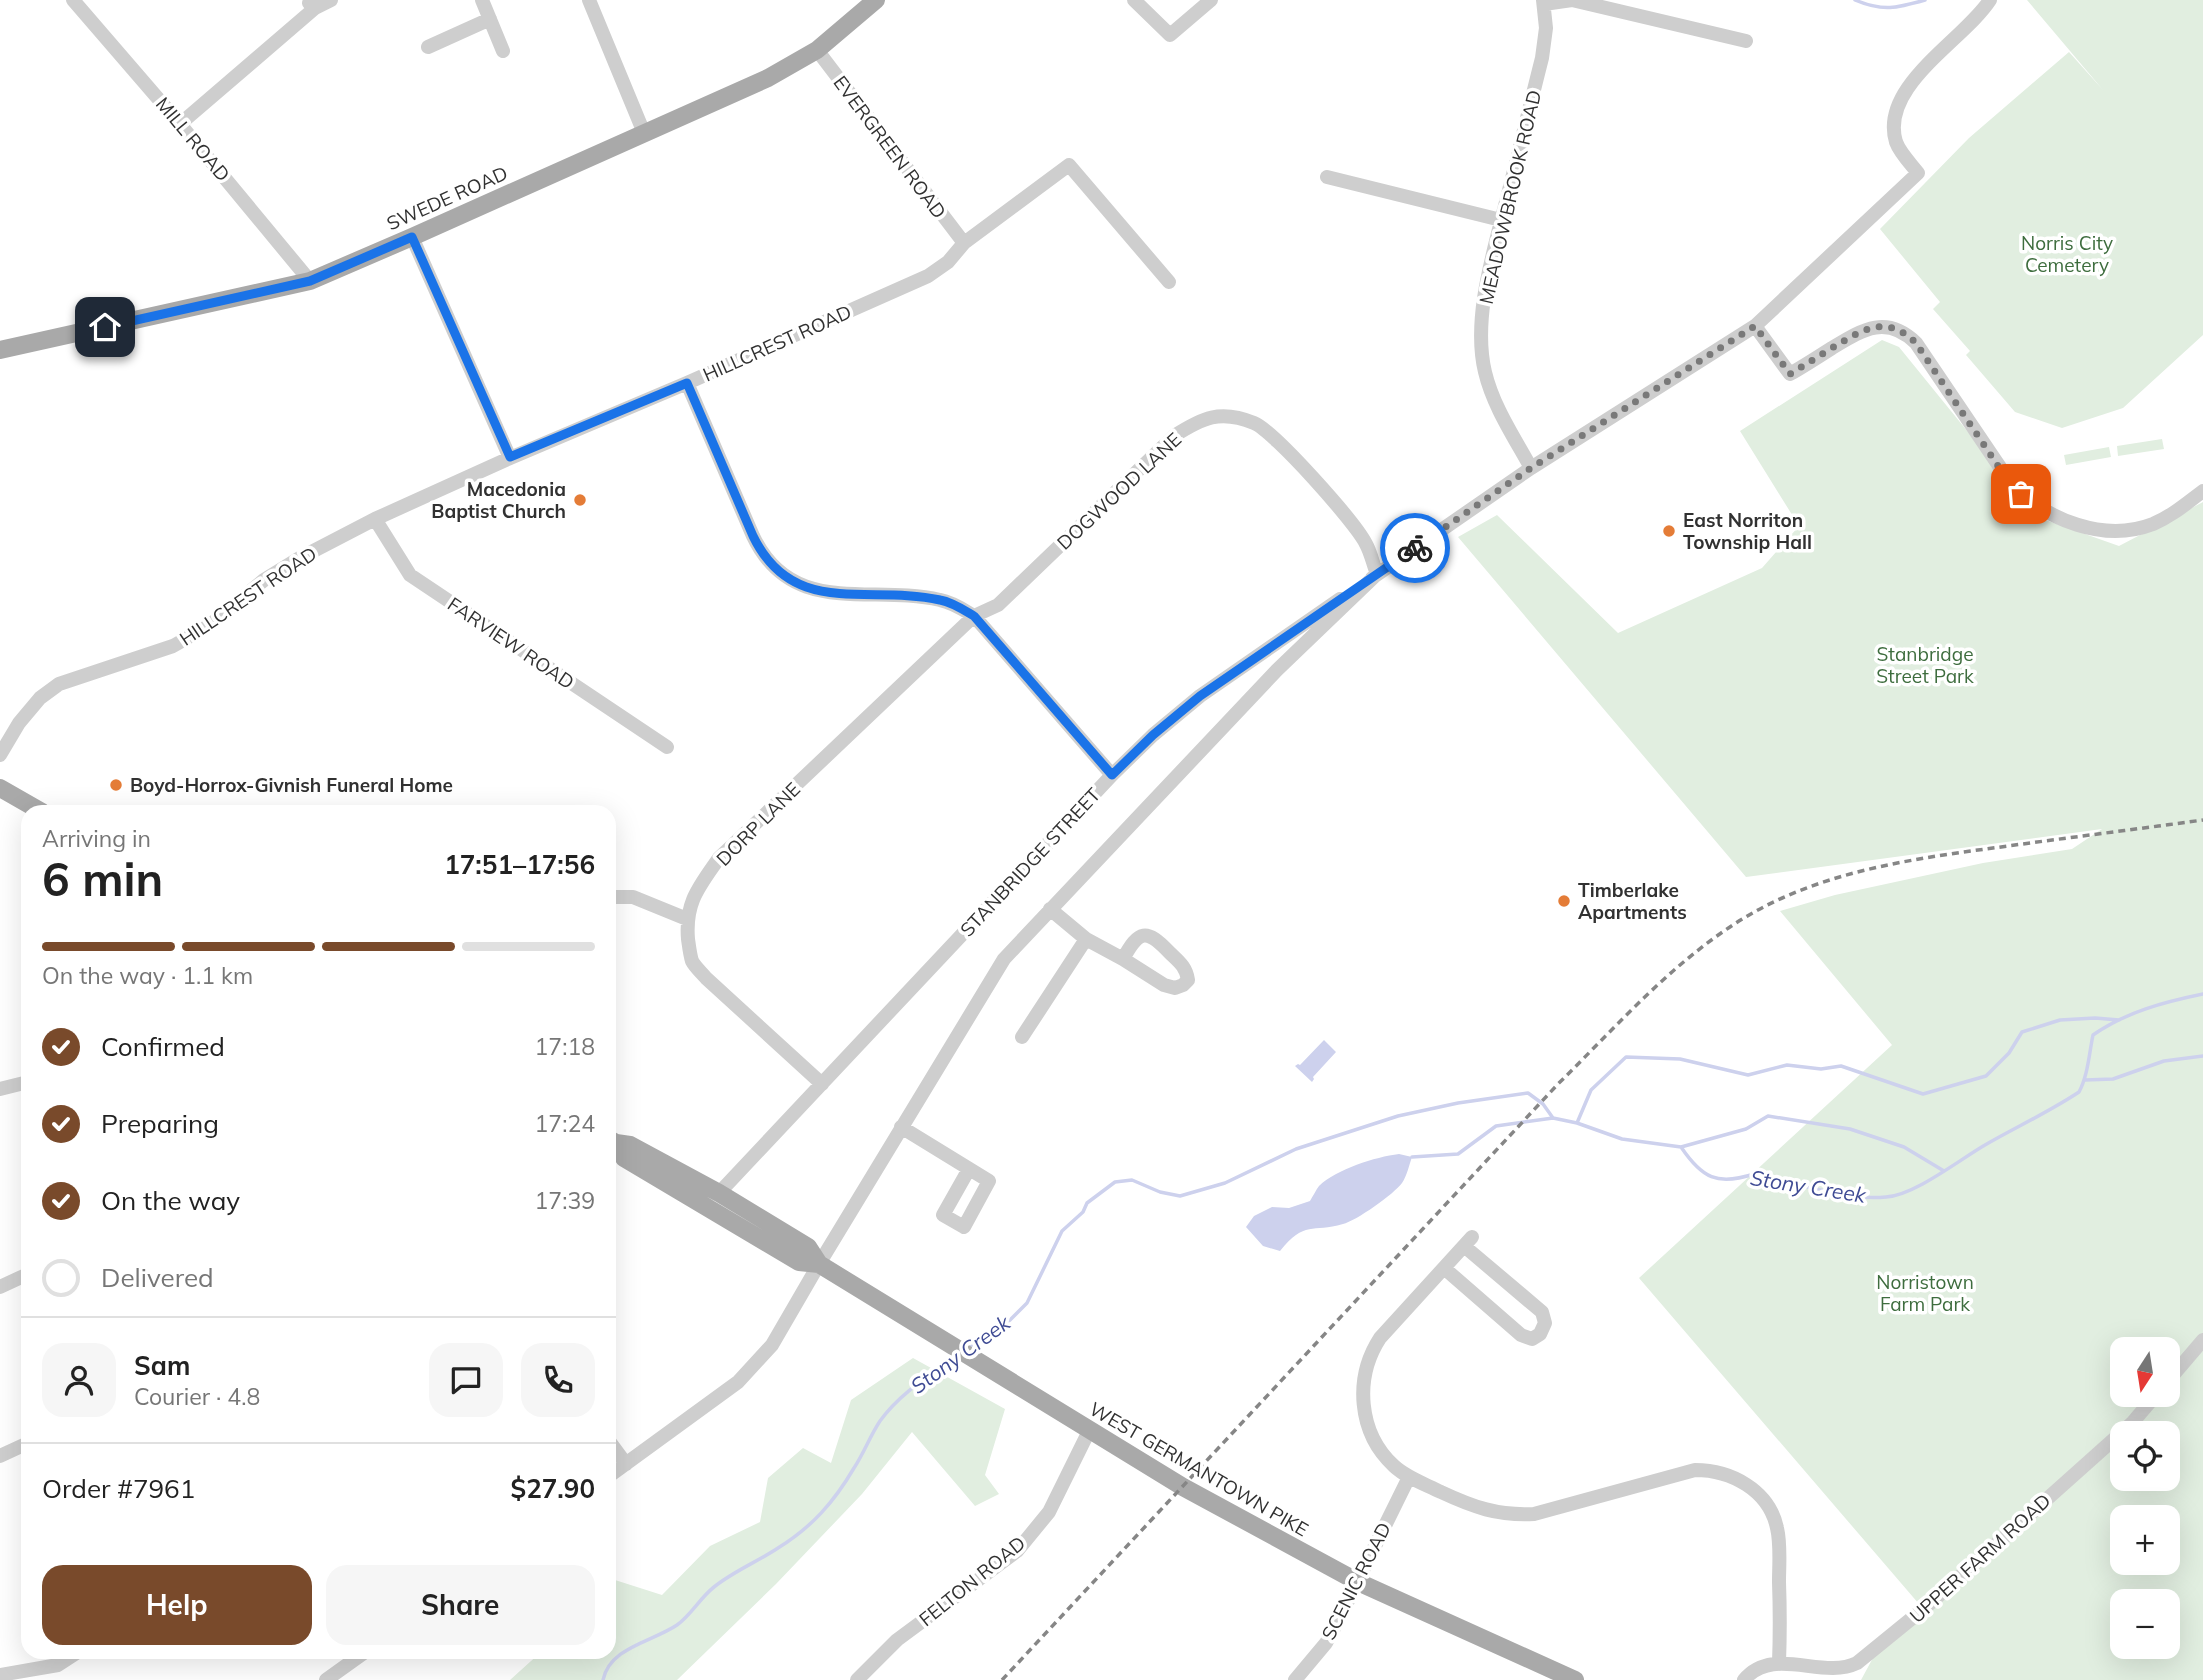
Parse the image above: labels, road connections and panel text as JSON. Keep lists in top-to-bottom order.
{
  "streets": {
    "main road": ["SWEDE ROAD", "WEST GERMANTOWN PIKE"],
    "street": [
      "MILL ROAD",
      "EVERGREEN ROAD",
      "MEADOWBROOK ROAD",
      "HILLCREST ROAD",
      "DOGWOOD LANE",
      "FARVIEW ROAD",
      "DORP LANE",
      "STANBRIDGE STREET",
      "UPPER FARM ROAD",
      "FELTON ROAD",
      "SCENIC ROAD"
    ]
  },
  "crossings": [
    ["MILL ROAD", "SWEDE ROAD"],
    ["EVERGREEN ROAD", "SWEDE ROAD"],
    ["EVERGREEN ROAD", "HILLCREST ROAD"],
    ["MEADOWBROOK ROAD", "STANBRIDGE STREET"],
    ["HILLCREST ROAD", "FARVIEW ROAD"],
    ["DOGWOOD LANE", "DORP LANE"],
    ["DOGWOOD LANE", "STANBRIDGE STREET"],
    ["DORP LANE", "STANBRIDGE STREET"],
    ["STANBRIDGE STREET", "WEST GERMANTOWN PIKE"],
    ["WEST GERMANTOWN PIKE", "FELTON ROAD"],
    ["WEST GERMANTOWN PIKE", "SCENIC ROAD"]
  ],
  "water": ["Stony Creek"],
  "parks": ["Norris City Cemetery", "Stanbridge Street Park", "Norristown Farm Park"],
  "places": [
    "Macedonia Baptist Church",
    "East Norriton Township Hall",
    "Boyd-Horrox-Givnish Funeral Home",
    "Timberlake Apartments"
  ],
  "north": "bottom",
  "page": {
    "heading": ["6 min", "Arriving in", "17:51–17:56"],
    "panel": [
      "Sam",
      "Courier · 4.8",
      "Order #7961",
      "$27.90"
    ],
    "bar": "On the way · 1.1 km",
    "list": [
      ["Confirmed", "17:18"],
      ["Preparing", "17:24"],
      ["On the way", "17:39"],
      "Delivered"
    ],
    "map_buttons": ["+", "−"],
    "buttons": ["Help", "Share"]
  }
}
